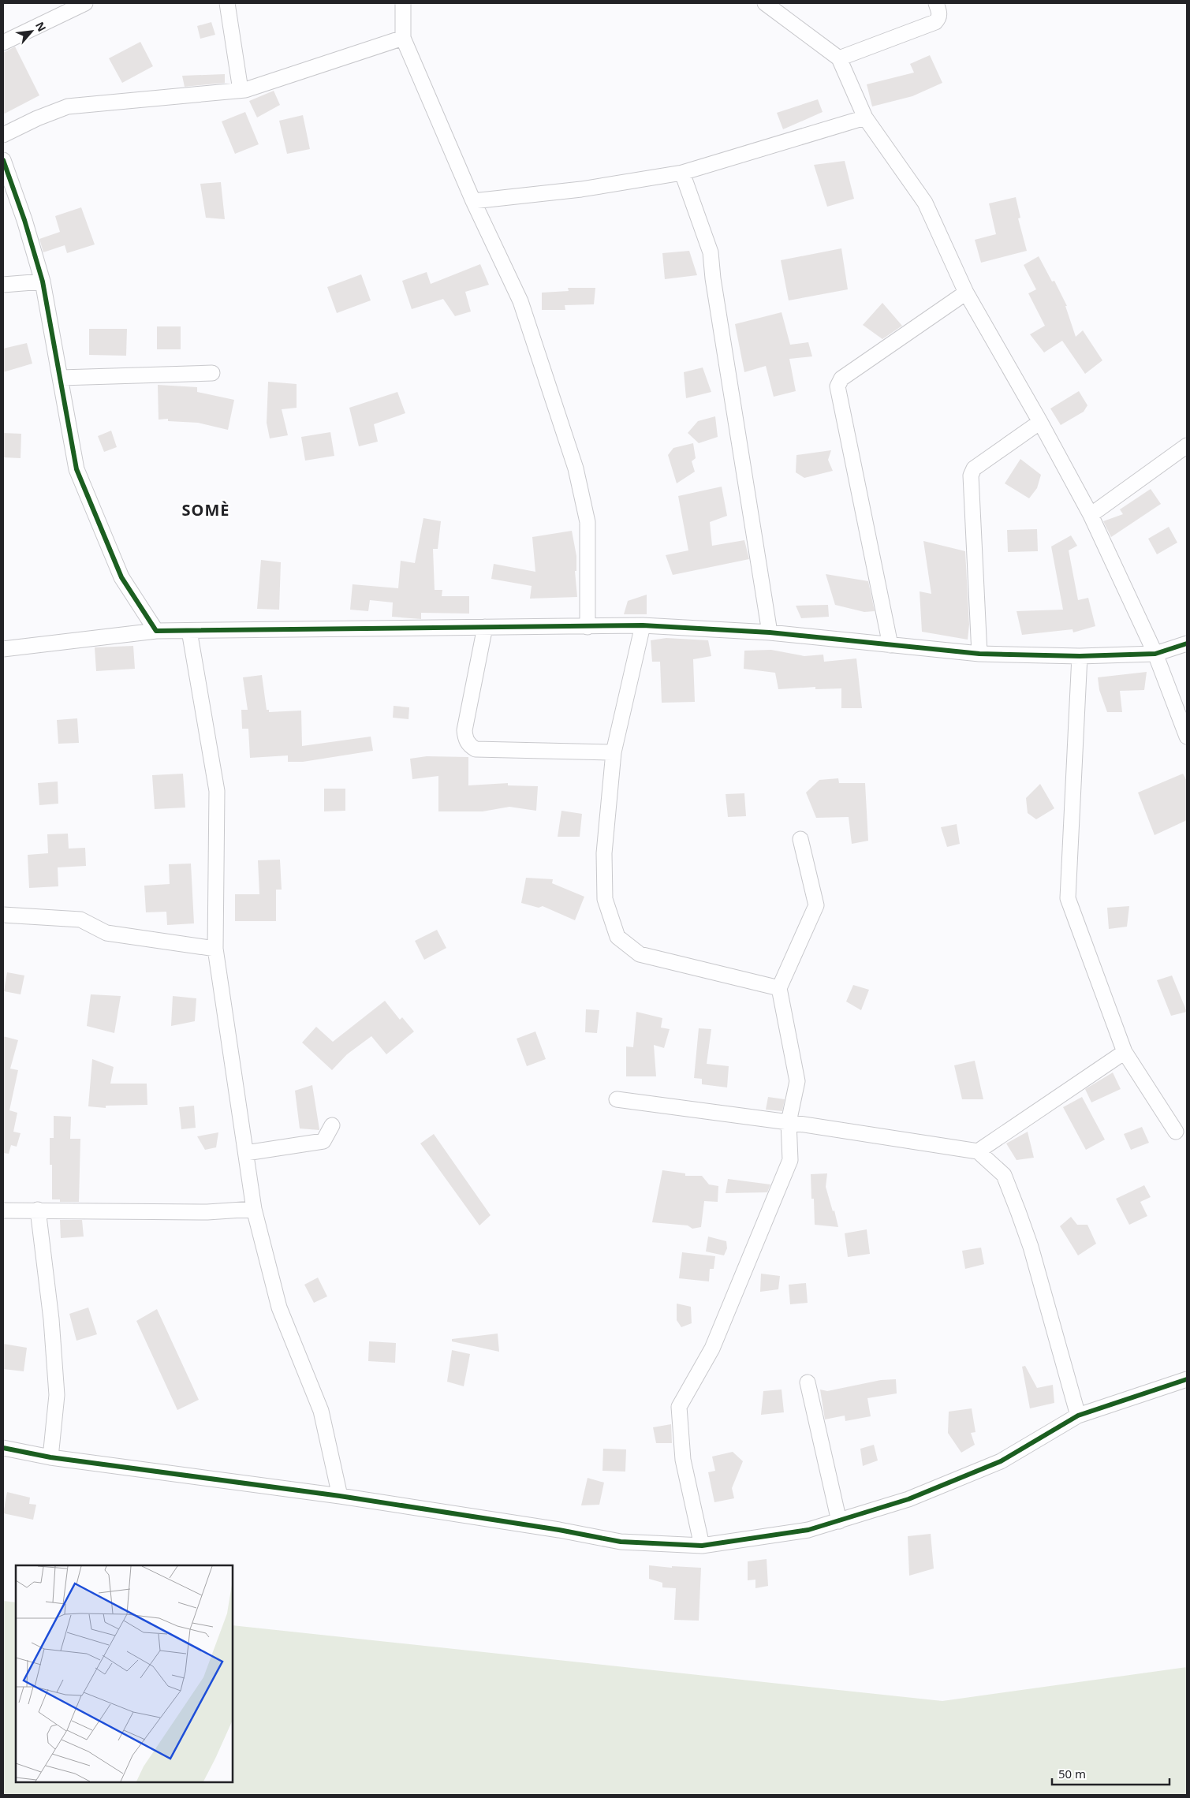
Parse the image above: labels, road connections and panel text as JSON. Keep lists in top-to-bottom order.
{
  "districts": ["SOMÈ"],
  "scale_bar": "50 m",
  "north": "top right"
}
